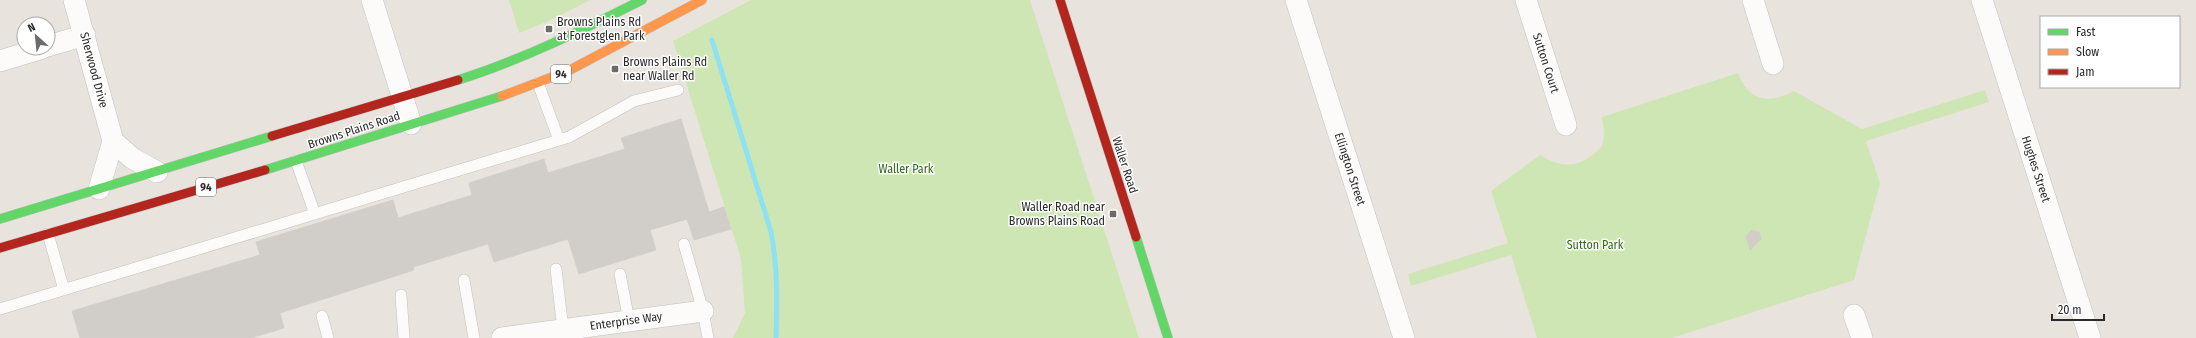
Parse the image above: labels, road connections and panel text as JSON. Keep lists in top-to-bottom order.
{
  "streets": {
    "main road": ["94", "Browns Plains Road", "Waller Road"],
    "street": [
      "Sutton Court",
      "Sherwood Drive",
      "Ellington Street",
      "Hughes Street",
      "Enterprise Way"
    ]
  },
  "parks": ["Waller Park", "Sutton Park"],
  "places": {
    "transit": ["Browns Plains Rd at Forestglen Park", "Browns Plains Rd near Waller Rd", "Waller Road near Browns Plains Road"]
  },
  "legend": ["Fast", "Slow", "Jam"],
  "scale_bar": "20 m",
  "north": "top left"
}
